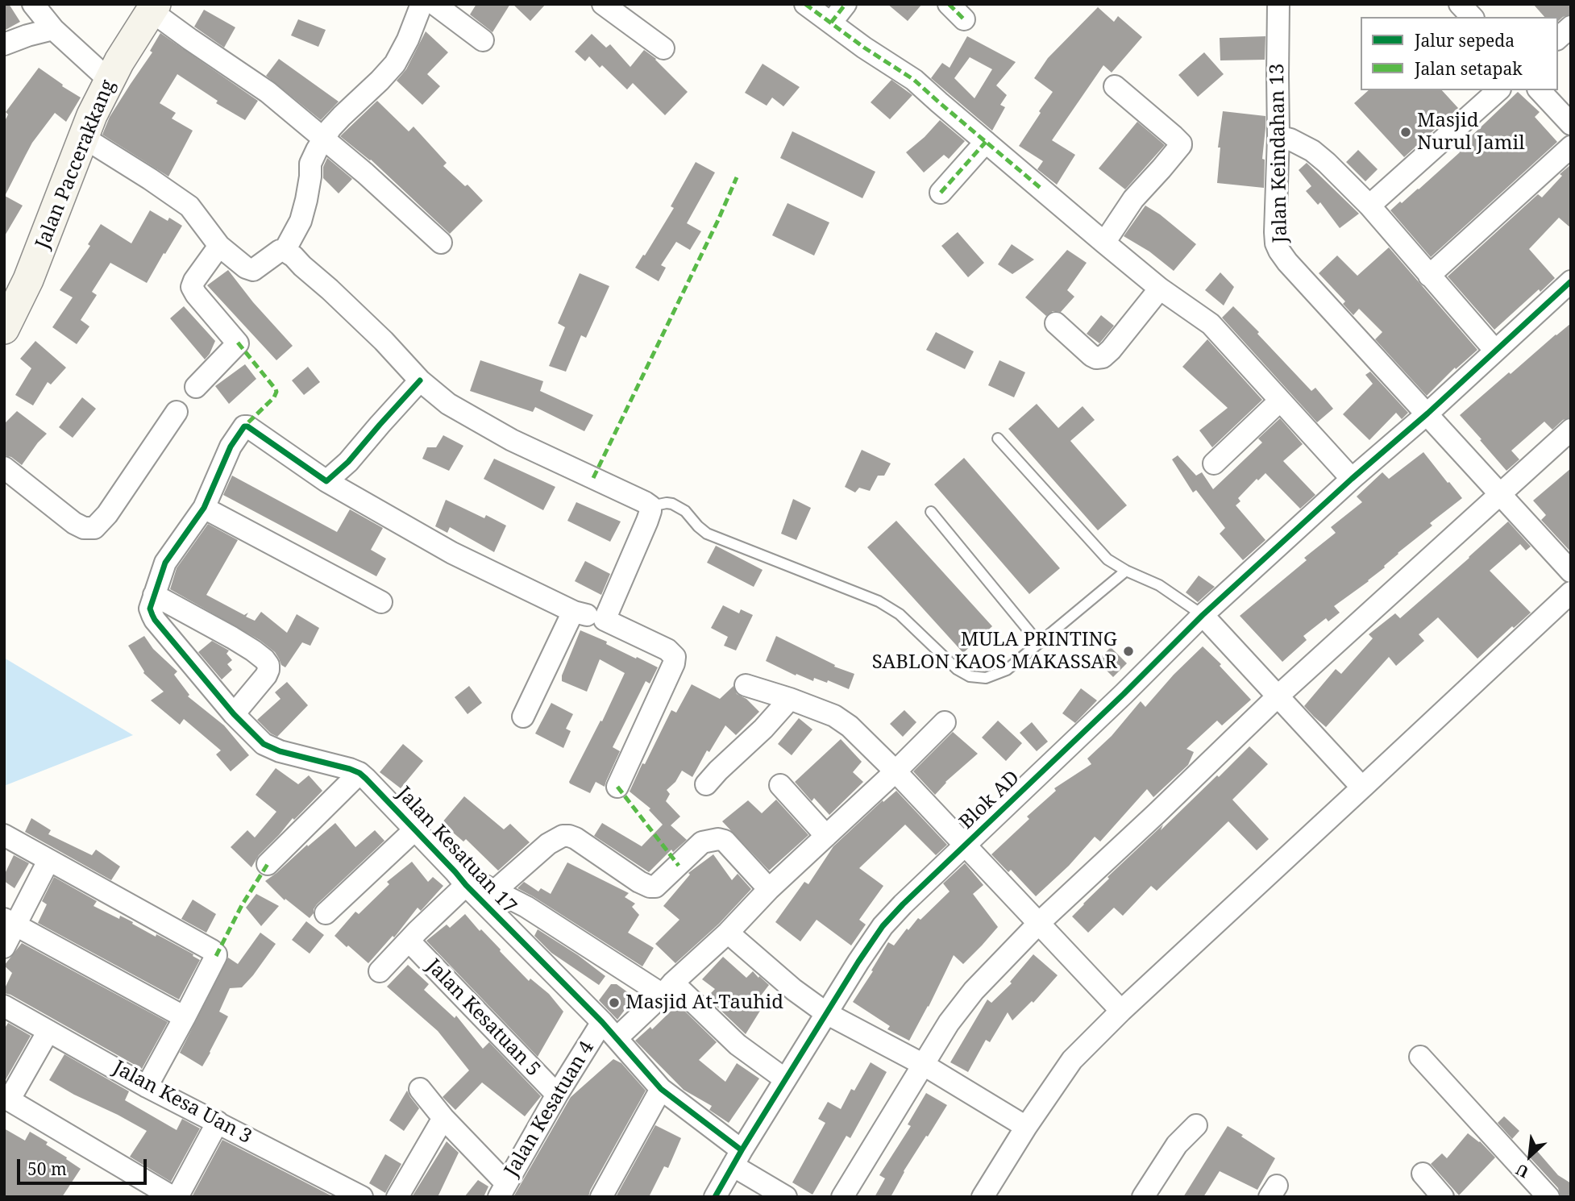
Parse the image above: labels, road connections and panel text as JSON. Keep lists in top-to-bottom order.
{
  "streets": {
    "main road": ["Jalan Paccerakkang"],
    "street": [
      "Jalan Keindahan 13",
      "Blok AD",
      "Jalan Kesatuan 17",
      "Jalan Kesatuan 5",
      "Jalan Kesa Uan 3",
      "Jalan Kesatuan 4"
    ]
  },
  "crossings": [
    ["Jalan Keindahan 13", "Blok AD"],
    ["Blok AD", "Jalan Kesatuan 17"],
    ["Jalan Kesatuan 17", "Jalan Kesatuan 4"],
    ["Jalan Kesatuan 5", "Jalan Kesatuan 4"]
  ],
  "places": ["Masjid Nurul Jamil", "MULA PRINTING SABLON KAOS MAKASSAR", "Masjid At-Tauhid"],
  "legend": ["Jalur sepeda", "Jalan setapak"],
  "scale_bar": "50 m",
  "north": "bottom left"
}
